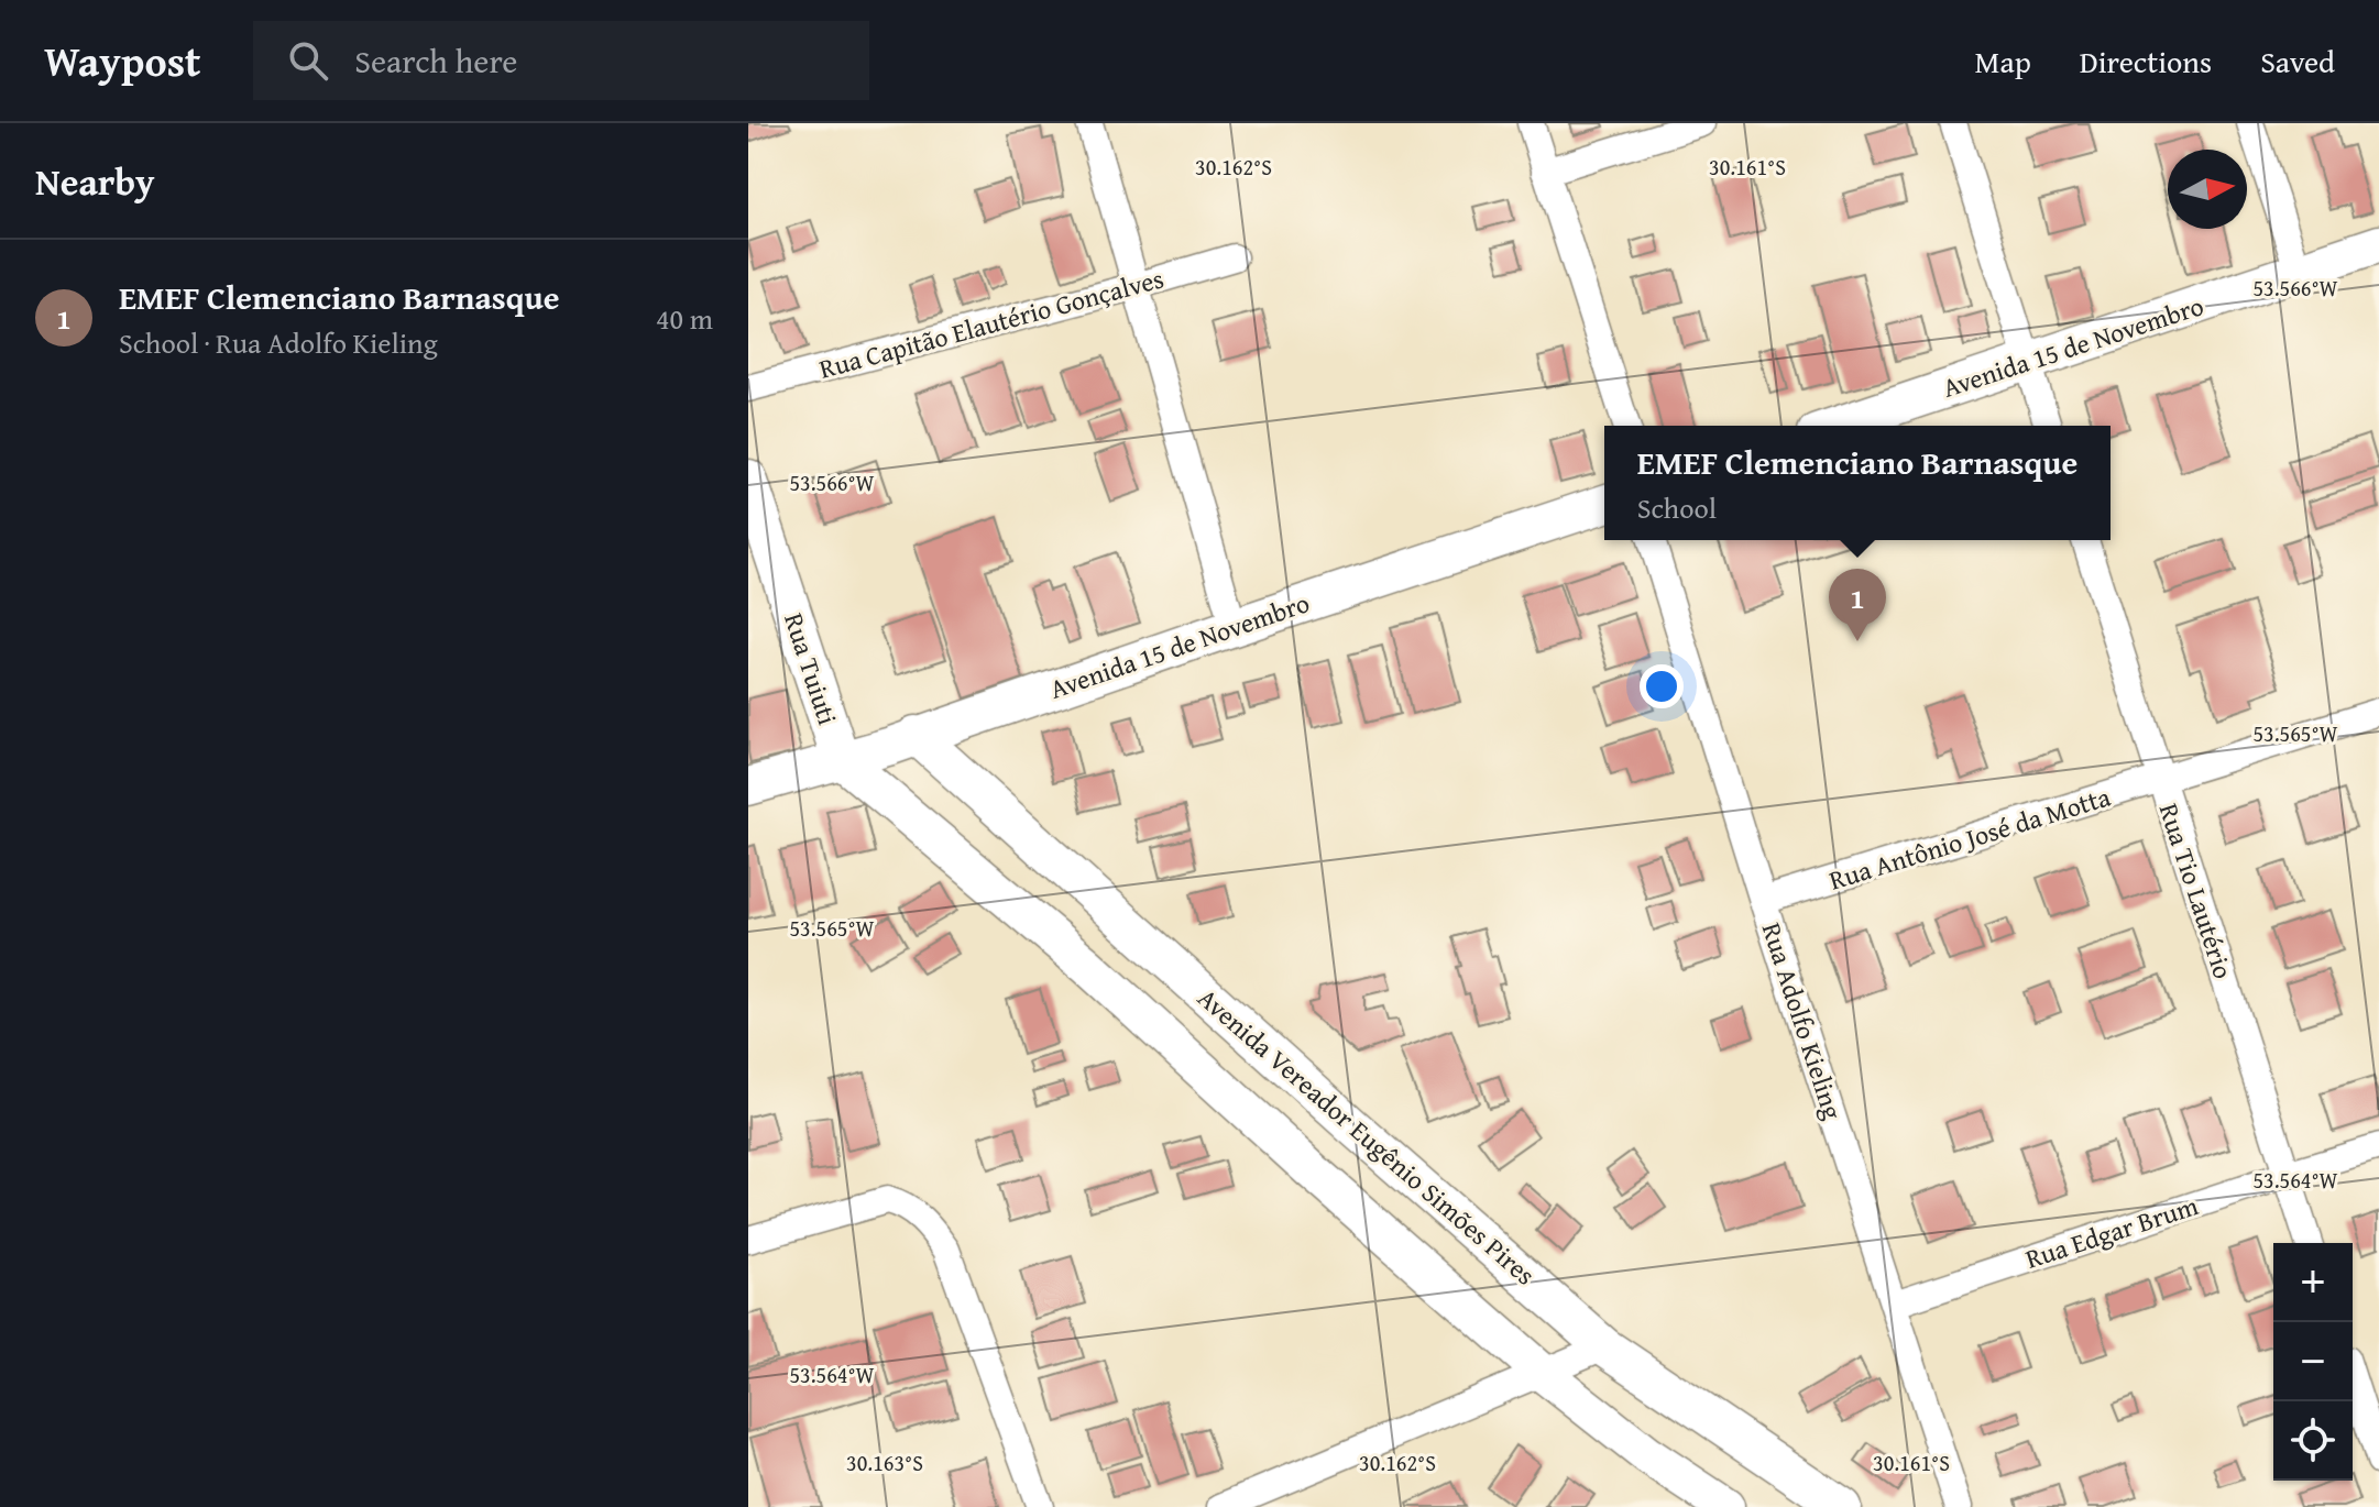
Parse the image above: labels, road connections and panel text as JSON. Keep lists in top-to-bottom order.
{
  "streets": {
    "street": [
      "Rua Capitão Elautério Gonçalves",
      "Avenida 15 de Novembro",
      "Rua Tuiuti",
      "Rua Antônio José da Motta",
      "Rua Tio Lautério",
      "Rua Adolfo Kieling",
      "Avenida Vereador Eugênio Simões Pires",
      "Rua Edgar Brum"
    ]
  },
  "crossings": [
    ["Avenida 15 de Novembro", "Rua Tuiuti"],
    ["Avenida 15 de Novembro", "Avenida Vereador Eugênio Simões Pires"],
    ["Rua Antônio José da Motta", "Rua Tio Lautério"],
    ["Rua Antônio José da Motta", "Rua Adolfo Kieling"],
    ["Rua Tio Lautério", "Rua Edgar Brum"],
    ["Rua Adolfo Kieling", "Rua Edgar Brum"]
  ],
  "north": "right",
  "page": {
    "header": "Waypost",
    "search": "Search here",
    "nav": ["Map", "Directions", "Saved"],
    "heading": "Nearby",
    "list": [
      {
        "mark": "1",
        "name": "EMEF Clemenciano Barnasque",
        "note": "School · Rua Adolfo Kieling",
        "value": "40 m"
      }
    ],
    "popup": ["EMEF Clemenciano Barnasque", "School"],
    "pins": "1",
    "map_buttons": ["+", "−"]
  },
  "coordinates": [
    "30.162°S",
    "30.161°S",
    "53.566°W",
    "53.565°W",
    "53.564°W",
    "30.163°S"
  ]
}
